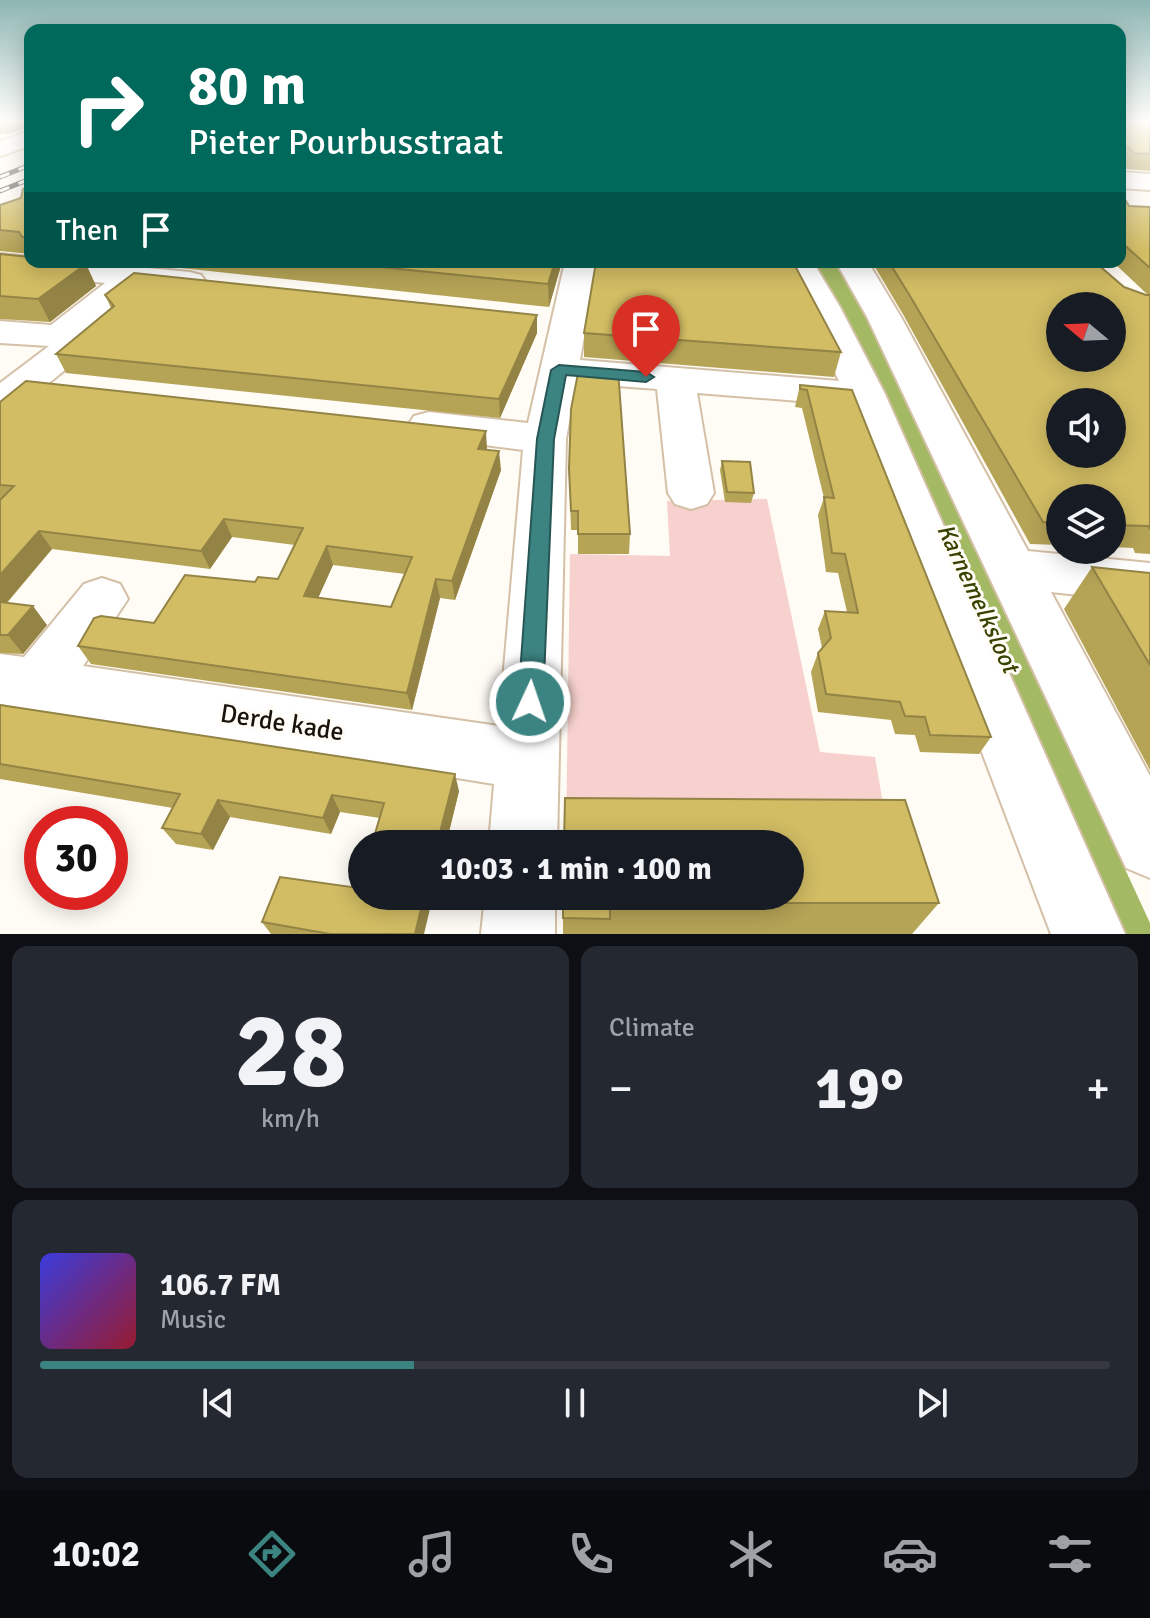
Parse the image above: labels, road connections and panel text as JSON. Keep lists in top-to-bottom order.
{
  "streets": {
    "street": ["Derde kade"]
  },
  "water": ["Karnemelksloot"],
  "north": "left",
  "page": {
    "turn": ["80 m", "Pieter Pourbusstraat"],
    "then": "Then",
    "limit": "30",
    "trip": "10:03 · 1 min · 100 m",
    "tile": [
      ["28", "km/h"],
      "Climate"
    ],
    "heat": ["−", "19°", "+"],
    "song": ["106.7 FM", "Music"],
    "tabs": "10:02"
  }
}
